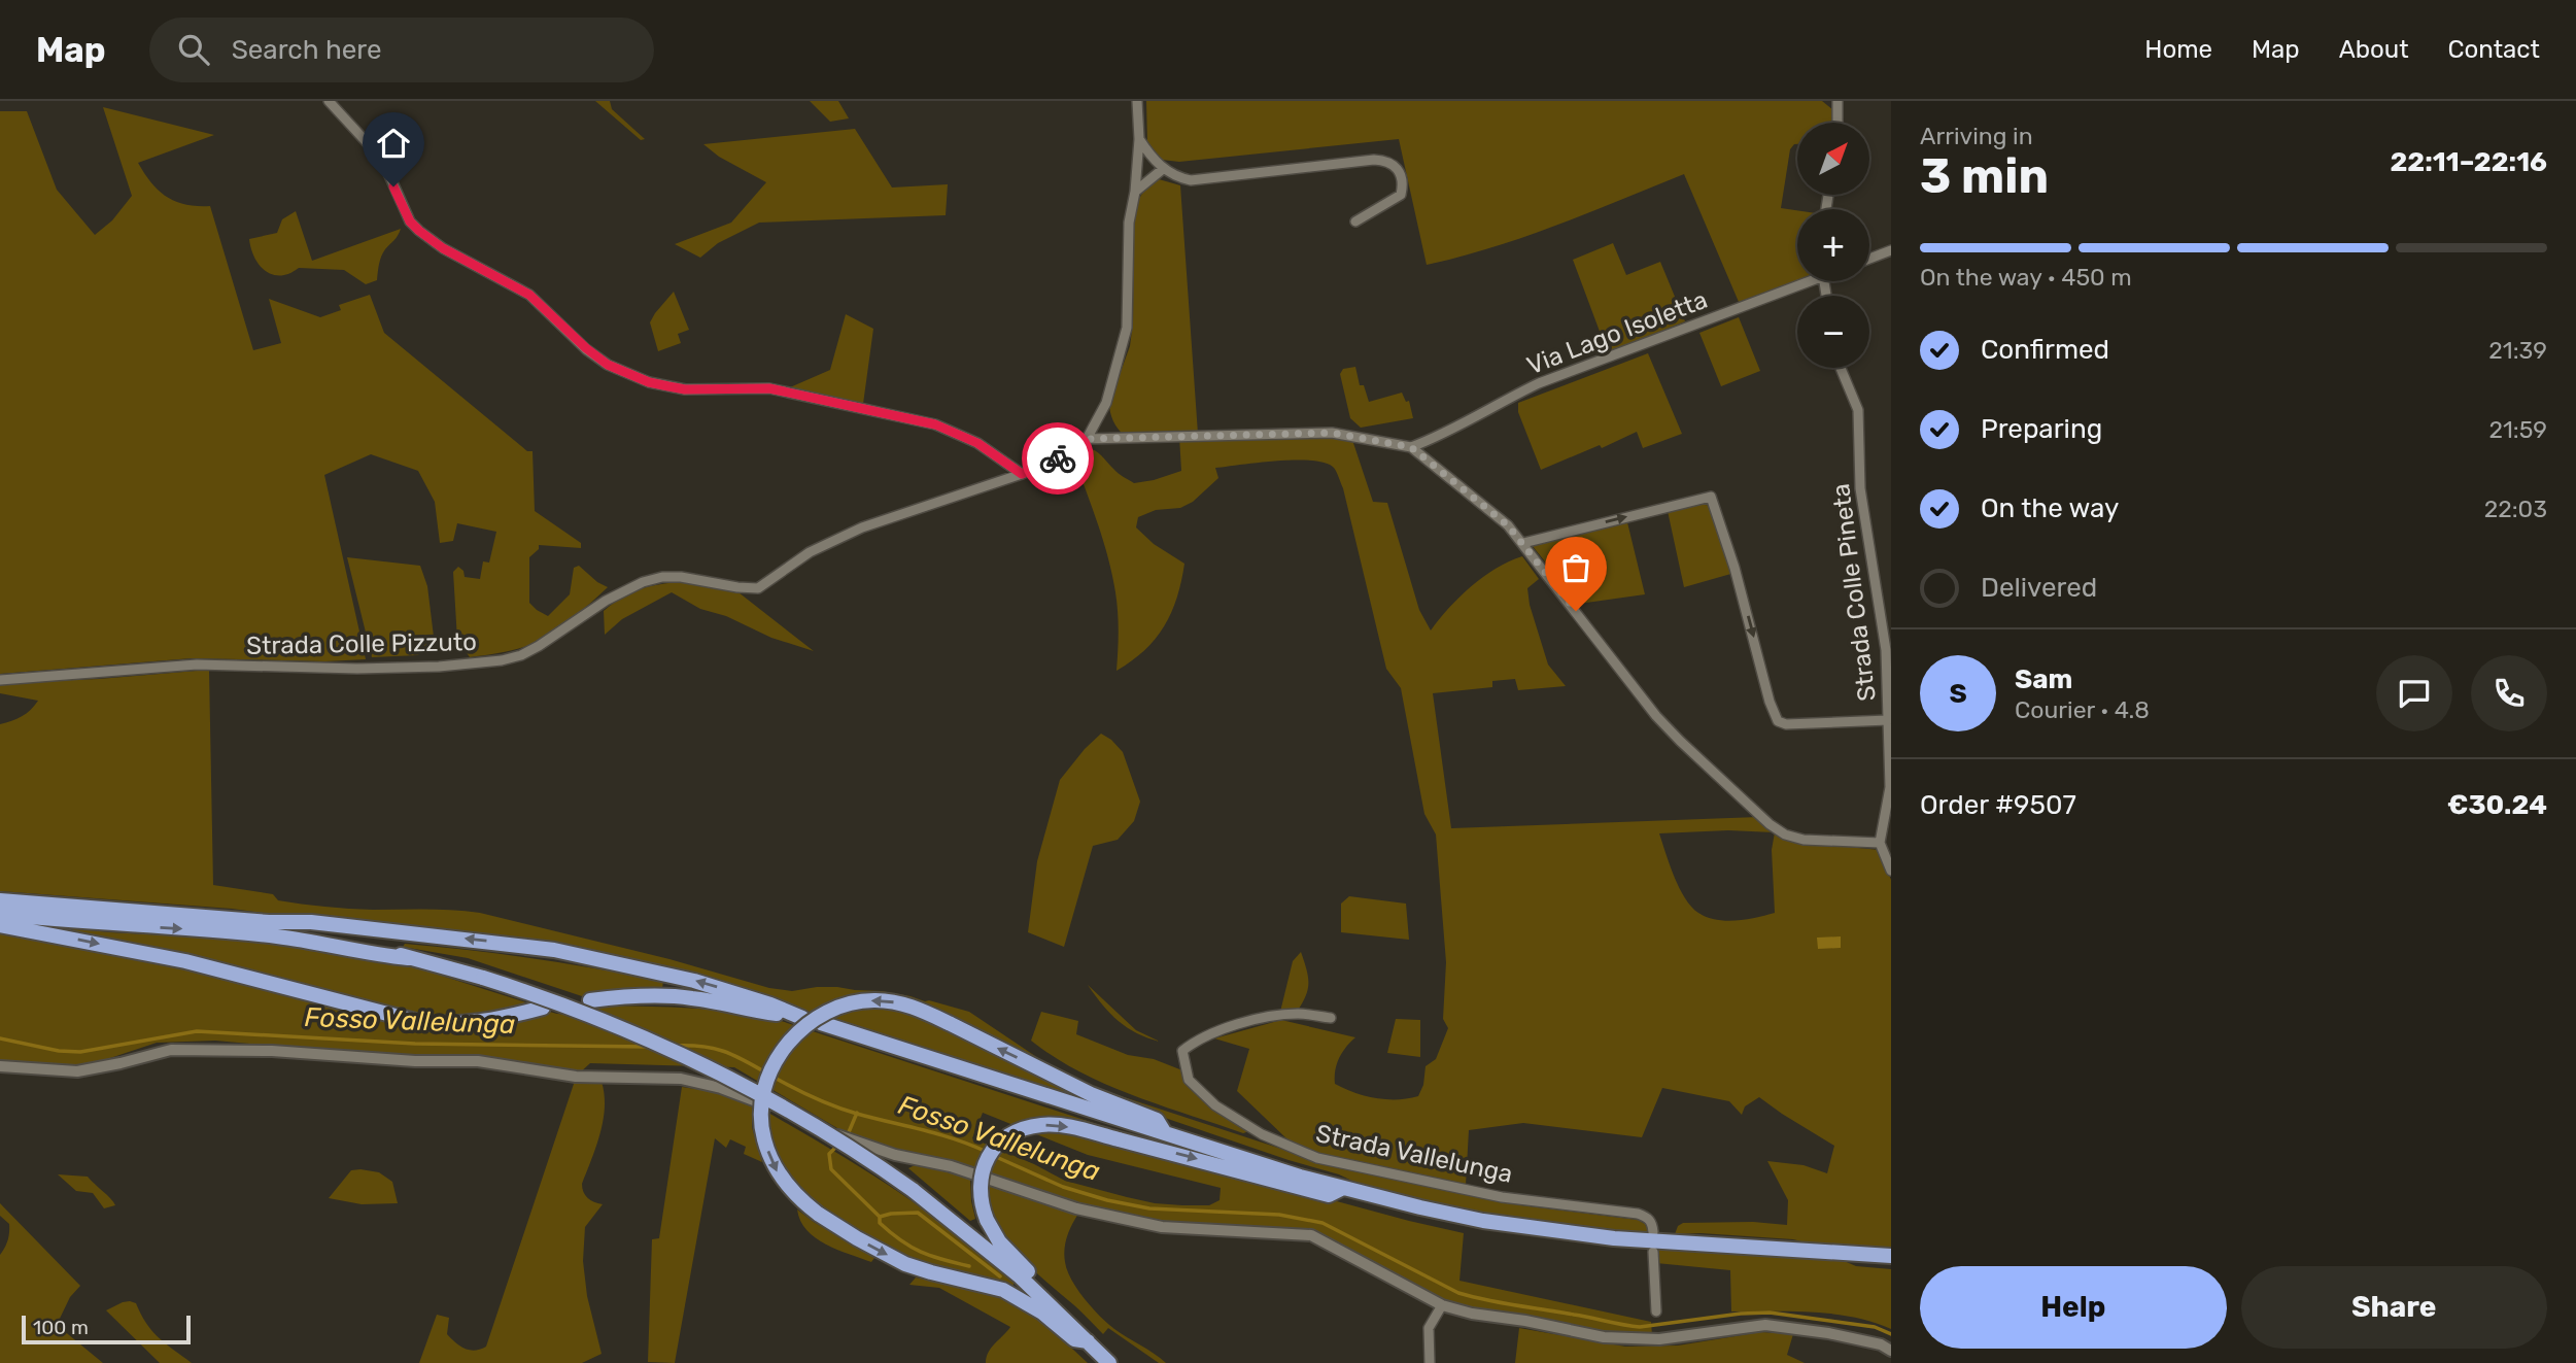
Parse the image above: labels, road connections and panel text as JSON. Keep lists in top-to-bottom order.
{
  "streets": {
    "street": [
      "Via Lago Isoletta",
      "Strada Colle Pineta",
      "Strada Colle Pizzuto",
      "Strada Vallelunga"
    ]
  },
  "water": ["Fosso Vallelunga"],
  "scale_bar": "100 m",
  "north": "top right",
  "page": {
    "header": "Map",
    "search": "Search here",
    "nav": [
      "Home",
      "Map",
      "About",
      "Contact"
    ],
    "heading": ["3 min", "Arriving in", "22:11–22:16"],
    "panel": [
      "Sam",
      "Courier · 4.8",
      "Order #9507",
      "€30.24"
    ],
    "map_buttons": ["+", "−"],
    "bar": "On the way · 450 m",
    "list": [
      ["Confirmed", "21:39"],
      ["Preparing", "21:59"],
      ["On the way", "22:03"],
      "Delivered"
    ],
    "round": "S",
    "buttons": ["Help", "Share"],
    "scale": "100 m"
  }
}
